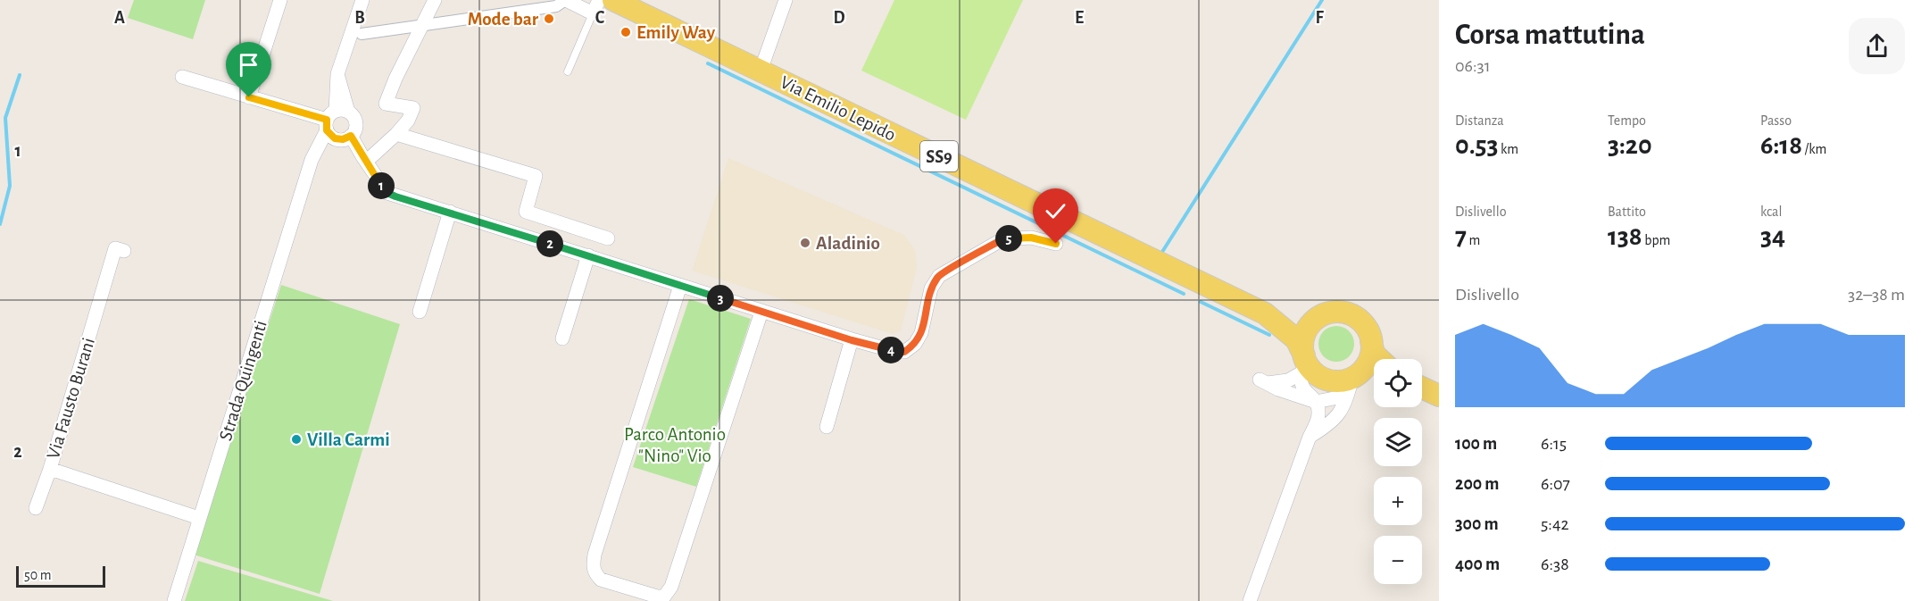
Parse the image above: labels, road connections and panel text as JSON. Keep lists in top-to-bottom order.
{
  "streets": {
    "main road": ["Via Emilio Lepido", "SS9"],
    "street": ["Strada Quingenti", "Via Fausto Burani"]
  },
  "crossings": [
    ["Strada Quingenti", "Via Fausto Burani"]
  ],
  "parks": ["Parco Antonio \"Nino\" Vio"],
  "places": [
    "Mode bar",
    "Emily Way",
    "Aladinio",
    "Villa Carmi"
  ],
  "scale_bar": "50 m",
  "page": {
    "heading": ["Corsa mattutina", "06:31"],
    "stats": [
      ["Distanza", "0.53 km"],
      ["Tempo", "3:20"],
      ["Passo", "6:18 /km"],
      ["Dislivello", "7 m"],
      ["Battito", "138 bpm"],
      ["kcal", "34"]
    ],
    "pins": [
      "1",
      "5",
      "2",
      "3",
      "4"
    ],
    "chart": ["Dislivello", "32–38 m"],
    "map_buttons": ["+", "−"],
    "list": [
      {
        "name": "100 m",
        "note": "6:15"
      },
      {
        "name": "200 m",
        "note": "6:07"
      },
      {
        "name": "300 m",
        "note": "5:42"
      },
      {
        "name": "400 m",
        "note": "6:38"
      }
    ],
    "scale": "50 m"
  },
  "grid": {
    "columns": [
      "A",
      "B",
      "C",
      "D",
      "E",
      "F"
    ],
    "rows": ["1", "2"]
  }
}
